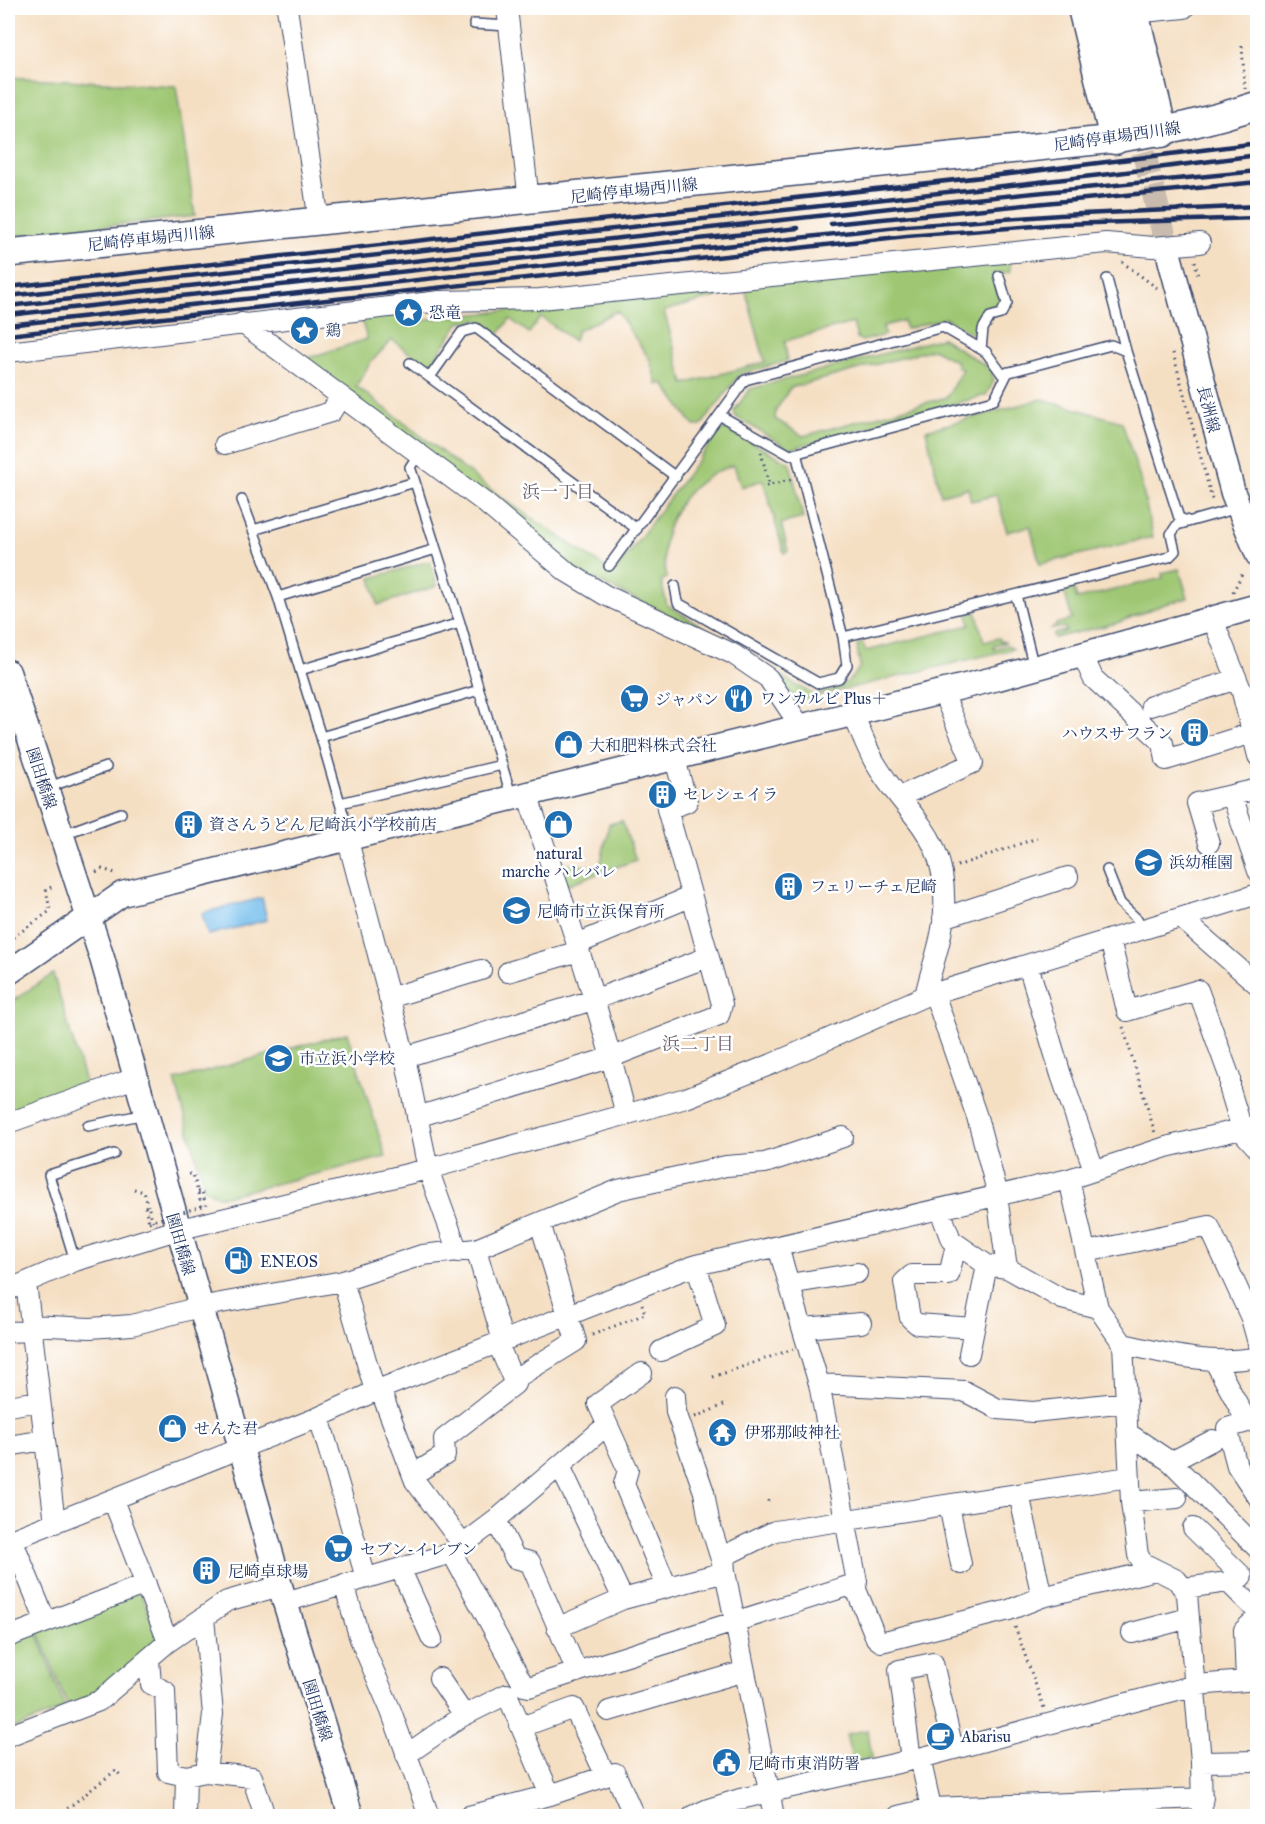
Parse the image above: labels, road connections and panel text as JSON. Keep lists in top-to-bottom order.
{
  "streets": {
    "main road": ["尼崎停車場西川線"],
    "street": ["長洲線", "園田橋線"]
  },
  "districts": ["浜一丁目", "浜二丁目"],
  "places": {
    "place": ["恐竜", "鶏"],
    "restaurant": ["ワンカルビ Plus＋"],
    "supermarket": ["ジャパン", "セブン-イレブン"],
    "building": [
      "ハウスサフラン",
      "セレシェイラ",
      "資さんうどん 尼崎浜小学校前店",
      "フェリーチェ尼崎",
      "尼崎卓球場"
    ],
    "shop": ["大和肥料株式会社", "natural marche ハレバレ", "せんた君"],
    "school or university": ["浜幼稚園", "尼崎市立浜保育所", "市立浜小学校"],
    "fuel station": ["ENEOS"],
    "temple": ["伊邪那岐神社"],
    "cafe": ["Abarisu"],
    "public building": ["尼崎市東消防署"]
  }
}
